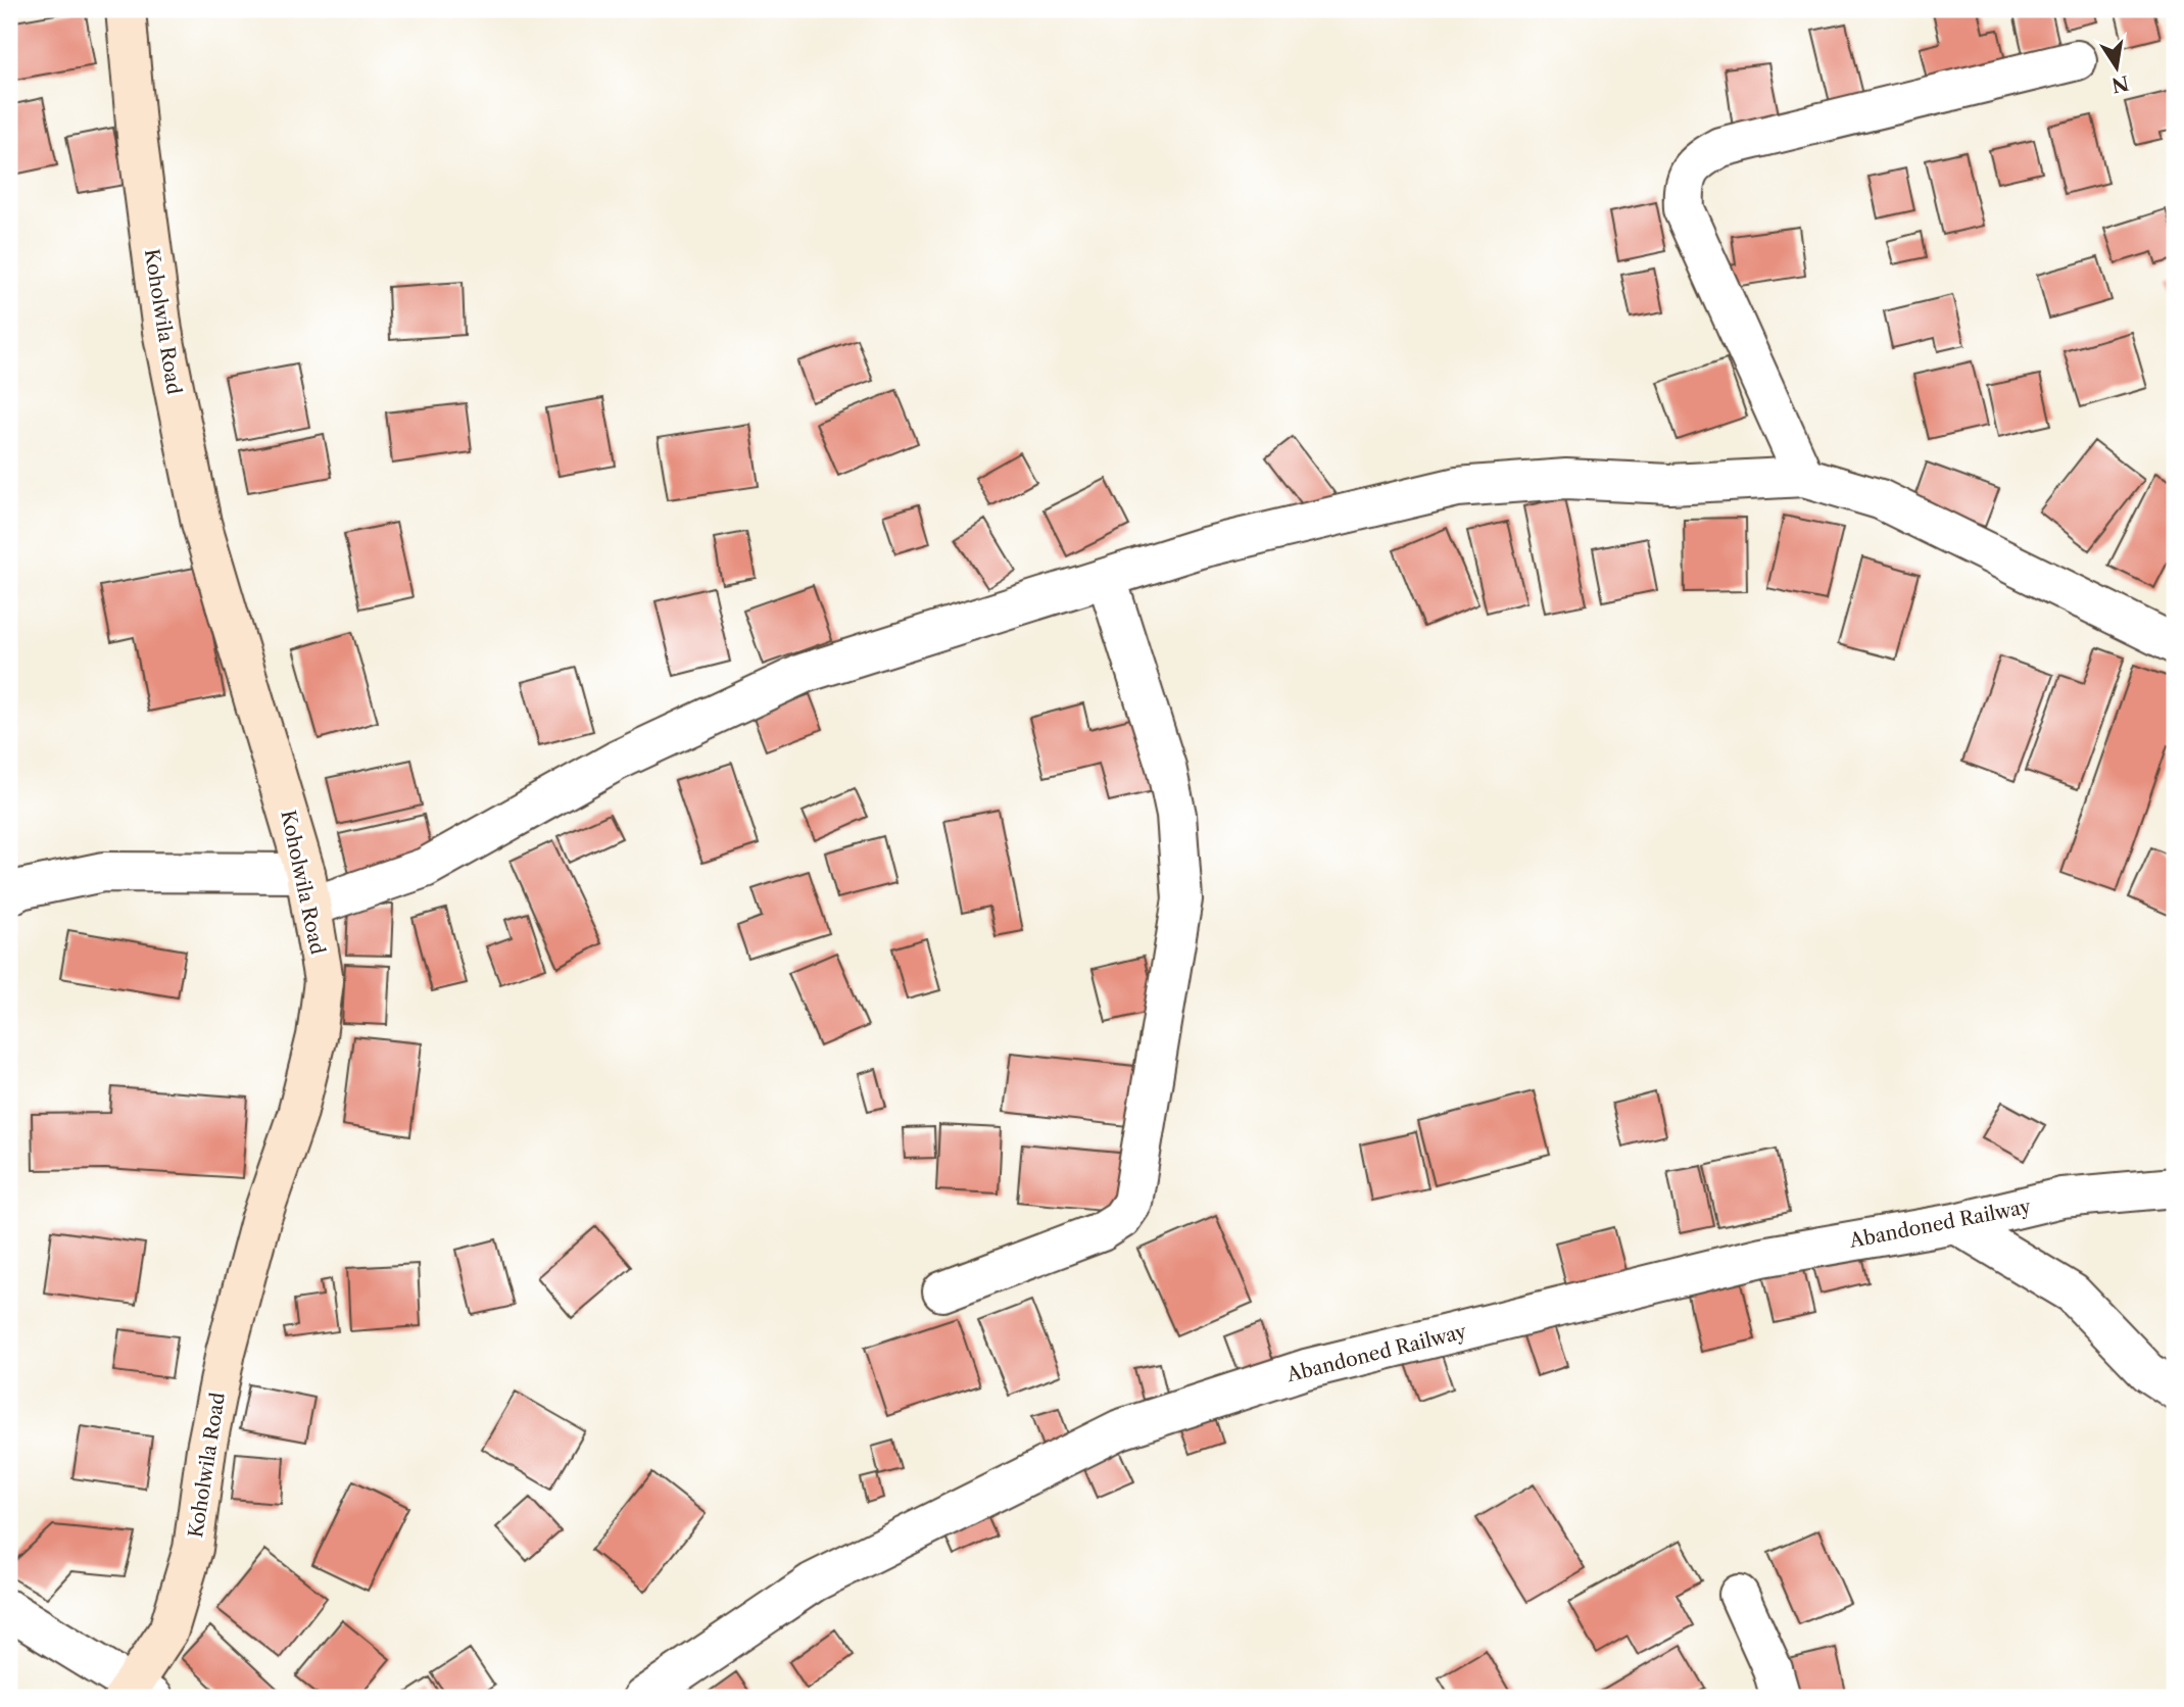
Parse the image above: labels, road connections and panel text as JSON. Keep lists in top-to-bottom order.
{
  "streets": {
    "street": ["Koholwila Road", "Abandoned Railway"]
  },
  "north": "bottom"
}
